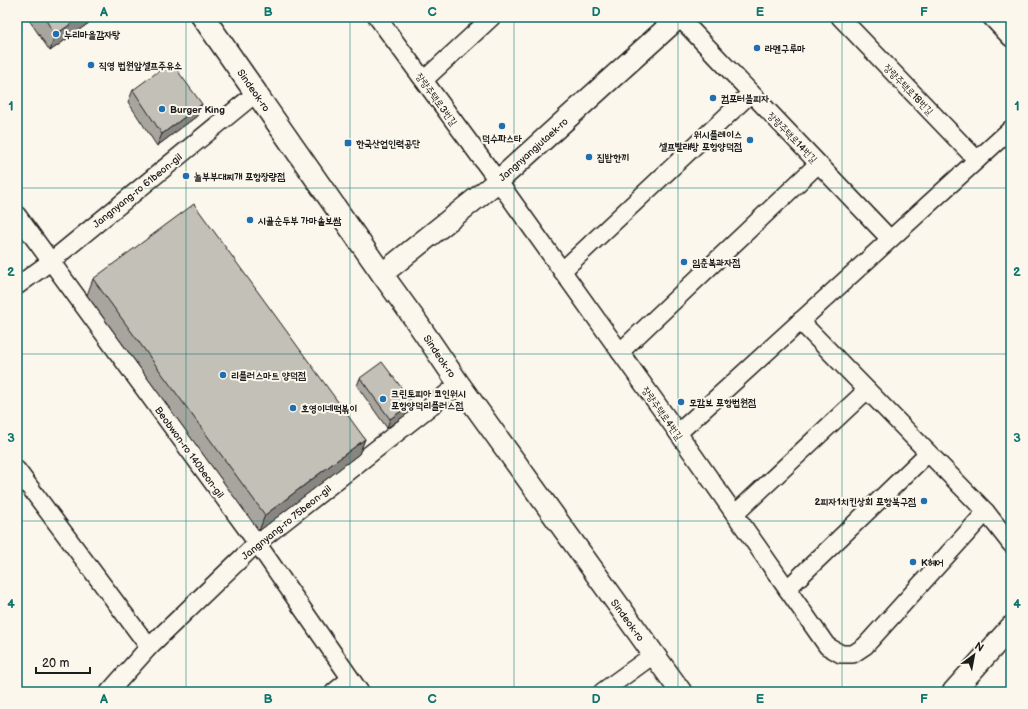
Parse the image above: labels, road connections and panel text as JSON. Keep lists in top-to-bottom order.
{
  "streets": {
    "main road": ["Sindeok-ro"],
    "street": [
      "장량주택로18번길",
      "장량주택로3번길",
      "장량주택로14번길",
      "Jangnyangjutaek-ro",
      "Jangnyang-ro 61beon-gil",
      "장량주택로4번길",
      "Beobwon-ro 140beon-gil",
      "Jangnyang-ro 75beon-gil"
    ]
  },
  "crossings": [
    ["Sindeok-ro", "Jangnyangjutaek-ro"],
    ["Sindeok-ro", "Jangnyang-ro 61beon-gil"],
    ["Sindeok-ro", "Jangnyang-ro 75beon-gil"],
    ["장량주택로3번길", "Jangnyangjutaek-ro"],
    ["장량주택로3번길", "장량주택로4번길"],
    ["장량주택로14번길", "Jangnyangjutaek-ro"],
    ["Jangnyangjutaek-ro", "장량주택로4번길"],
    ["Jangnyang-ro 61beon-gil", "Beobwon-ro 140beon-gil"],
    ["Beobwon-ro 140beon-gil", "Jangnyang-ro 75beon-gil"]
  ],
  "places": {
    "other": [
      "누리마을감자탕",
      "라멘구루마",
      "직영 법원앞셀프주유소",
      "컴포터블피자",
      "Burger King",
      "덕수파스타",
      "워시플레이스 셀프빨래방 포항양덕점",
      "집밥한끼",
      "놀부부대찌개 포항장량점",
      "시골순두부 가마솥보쌈",
      "임춘복과자점",
      "리플러스마트 양덕점",
      "크린토피아 코인워시 포항양덕리플러스점",
      "모캄보 포항법원점",
      "호영이네떡볶이",
      "2피자1치킨상회 포항북구점",
      "K헤어"
    ],
    "transit": ["한국산업인력공단"]
  },
  "scale_bar": "20 m",
  "north": "top right",
  "grid": {
    "columns": [
      "A",
      "B",
      "C",
      "D",
      "E",
      "F"
    ],
    "rows": [
      "1",
      "2",
      "3",
      "4"
    ]
  }
}
